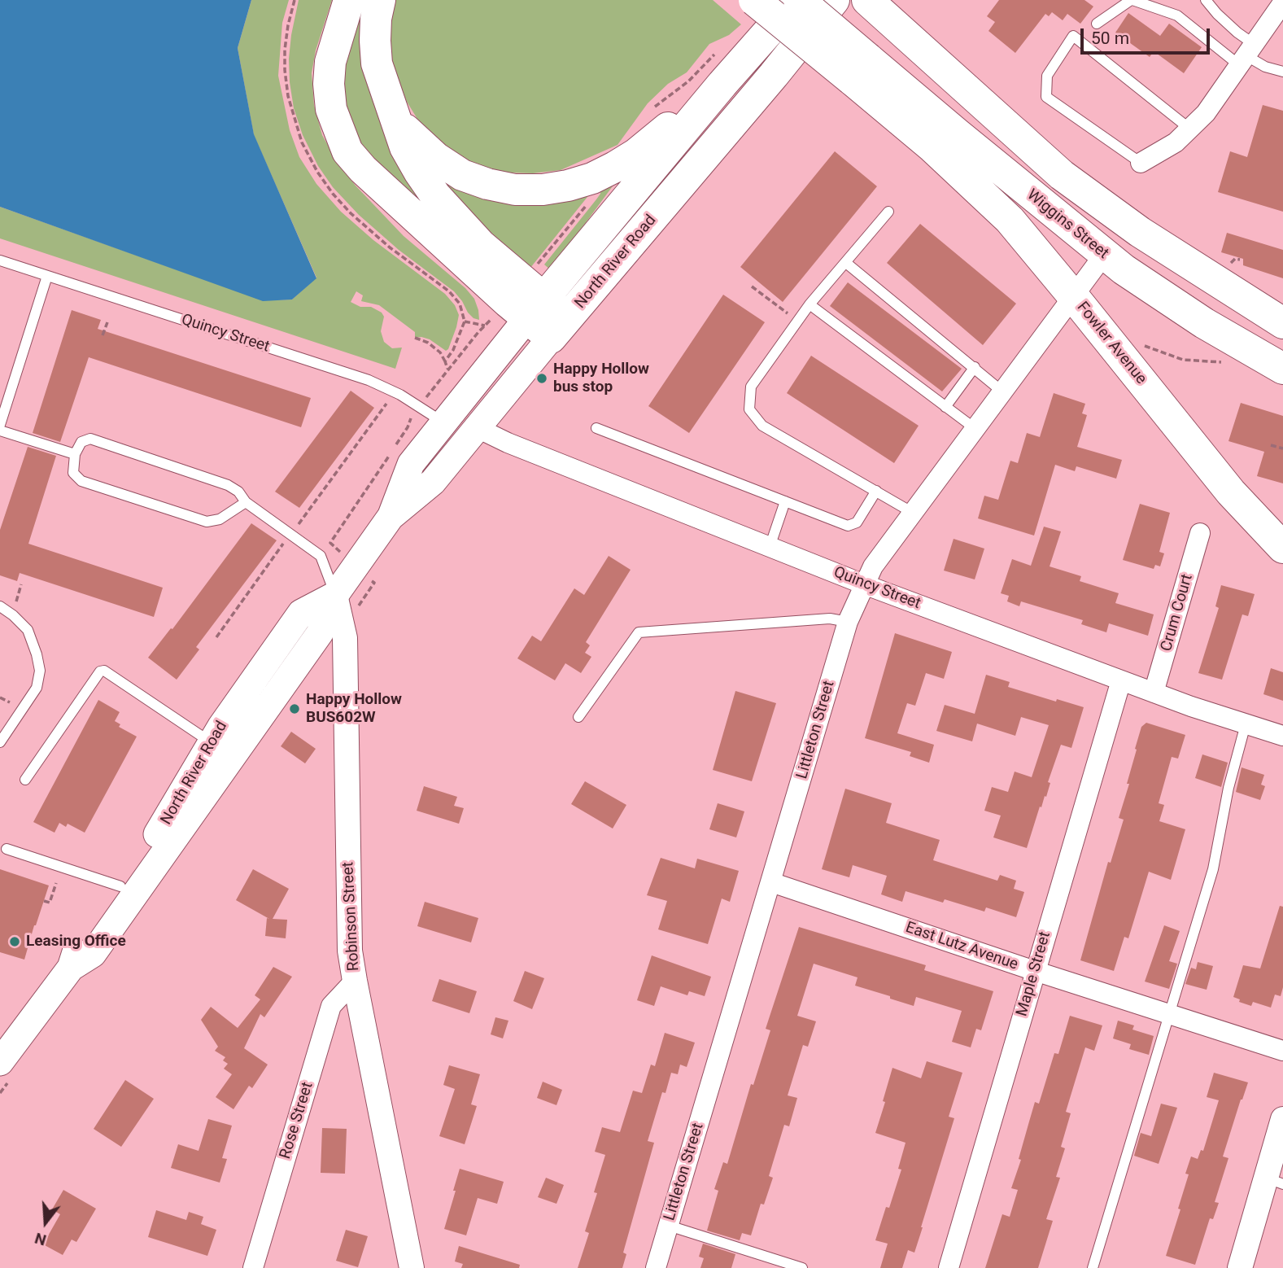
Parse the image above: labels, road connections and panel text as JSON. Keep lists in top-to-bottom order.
{
  "streets": {
    "main road": ["Wiggins Street", "North River Road", "Fowler Avenue"],
    "street": [
      "Quincy Street",
      "Crum Court",
      "Littleton Street",
      "Robinson Street",
      "East Lutz Avenue",
      "Maple Street",
      "Rose Street"
    ]
  },
  "crossings": [
    ["Wiggins Street", "Fowler Avenue"],
    ["Wiggins Street", "Littleton Street"],
    ["North River Road", "Quincy Street"],
    ["North River Road", "Robinson Street"],
    ["Quincy Street", "Crum Court"],
    ["Quincy Street", "Littleton Street"],
    ["Quincy Street", "Maple Street"],
    ["Fowler Avenue", "Littleton Street"],
    ["Littleton Street", "East Lutz Avenue"],
    ["Robinson Street", "Rose Street"],
    ["East Lutz Avenue", "Maple Street"]
  ],
  "places": ["Happy Hollow bus stop", "Happy Hollow BUS602W", "Leasing Office"],
  "scale_bar": "50 m",
  "north": "bottom"
}
